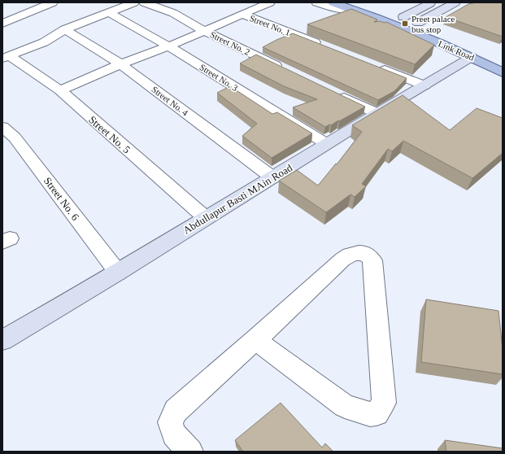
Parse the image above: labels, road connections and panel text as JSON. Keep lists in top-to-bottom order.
{
  "streets": {
    "main road": ["Link Road"],
    "street": [
      "Street No. 1",
      "Street No. 2",
      "Street No. 3",
      "Street No. 4",
      "Street No. 5",
      "Street No. 6",
      "Abdullapur Basti MAin Road"
    ]
  },
  "crossings": [
    ["Link Road", "Abdullapur Basti MAin Road"],
    ["Street No. 3", "Abdullapur Basti MAin Road"],
    ["Street No. 4", "Abdullapur Basti MAin Road"],
    ["Street No. 5", "Abdullapur Basti MAin Road"],
    ["Street No. 6", "Abdullapur Basti MAin Road"]
  ],
  "places": {
    "transit": ["Preet palace bus stop"]
  }
}
